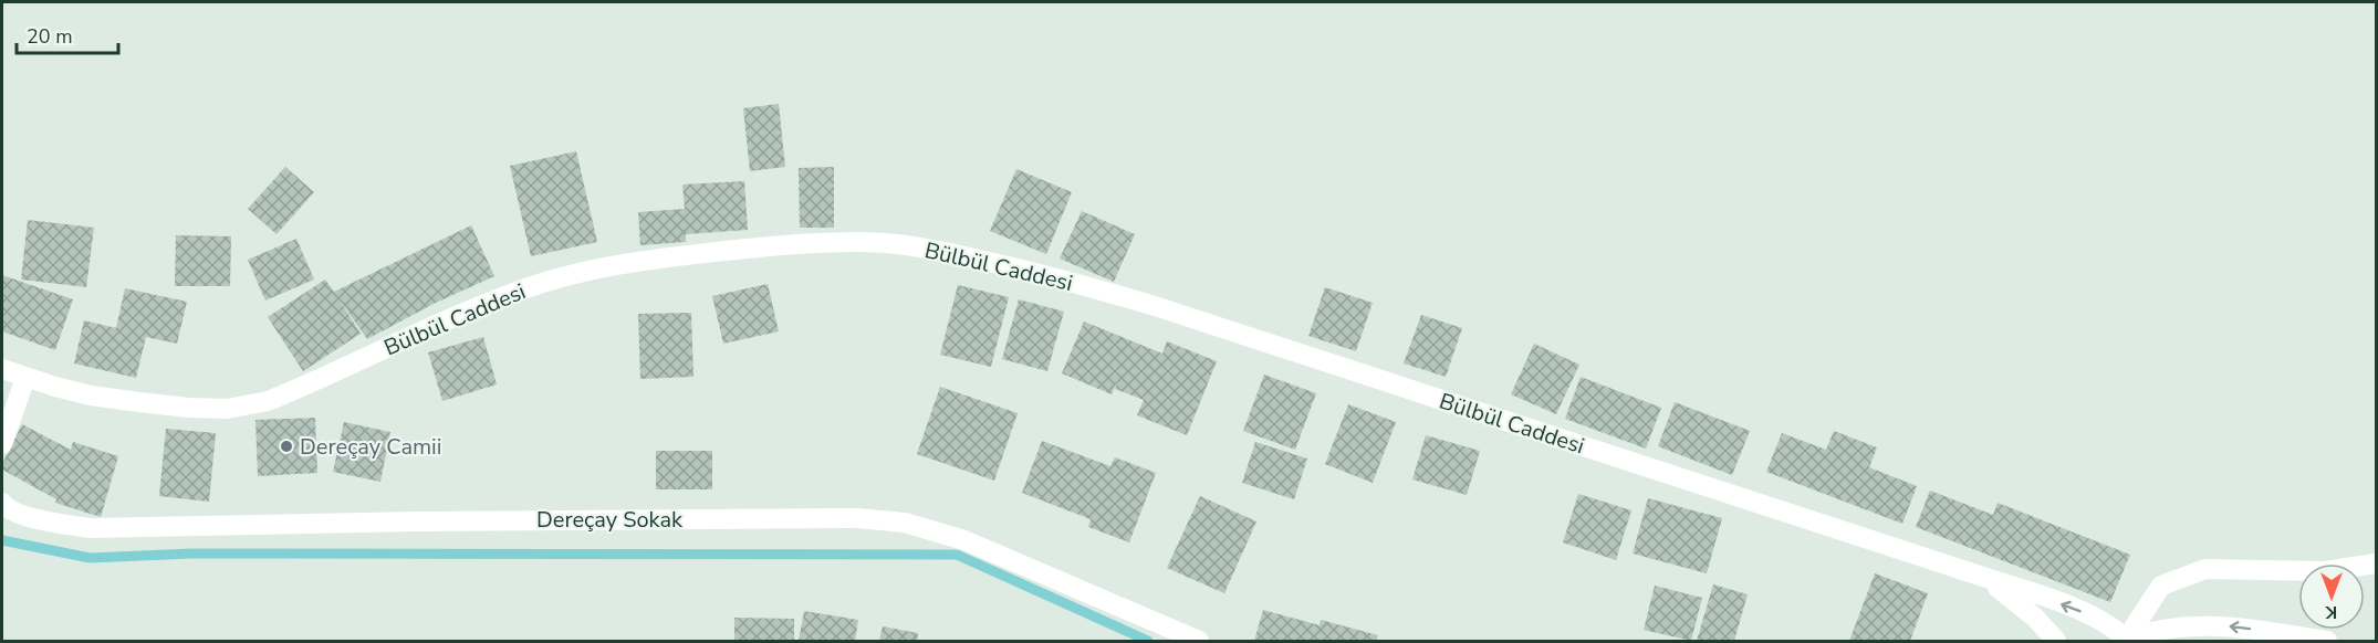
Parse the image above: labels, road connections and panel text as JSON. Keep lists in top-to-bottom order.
{
  "streets": {
    "street": ["Bülbül Caddesi", "Dereçay Sokak"]
  },
  "places": ["Dereçay Camii"],
  "scale_bar": "20 m",
  "north": "bottom"
}
